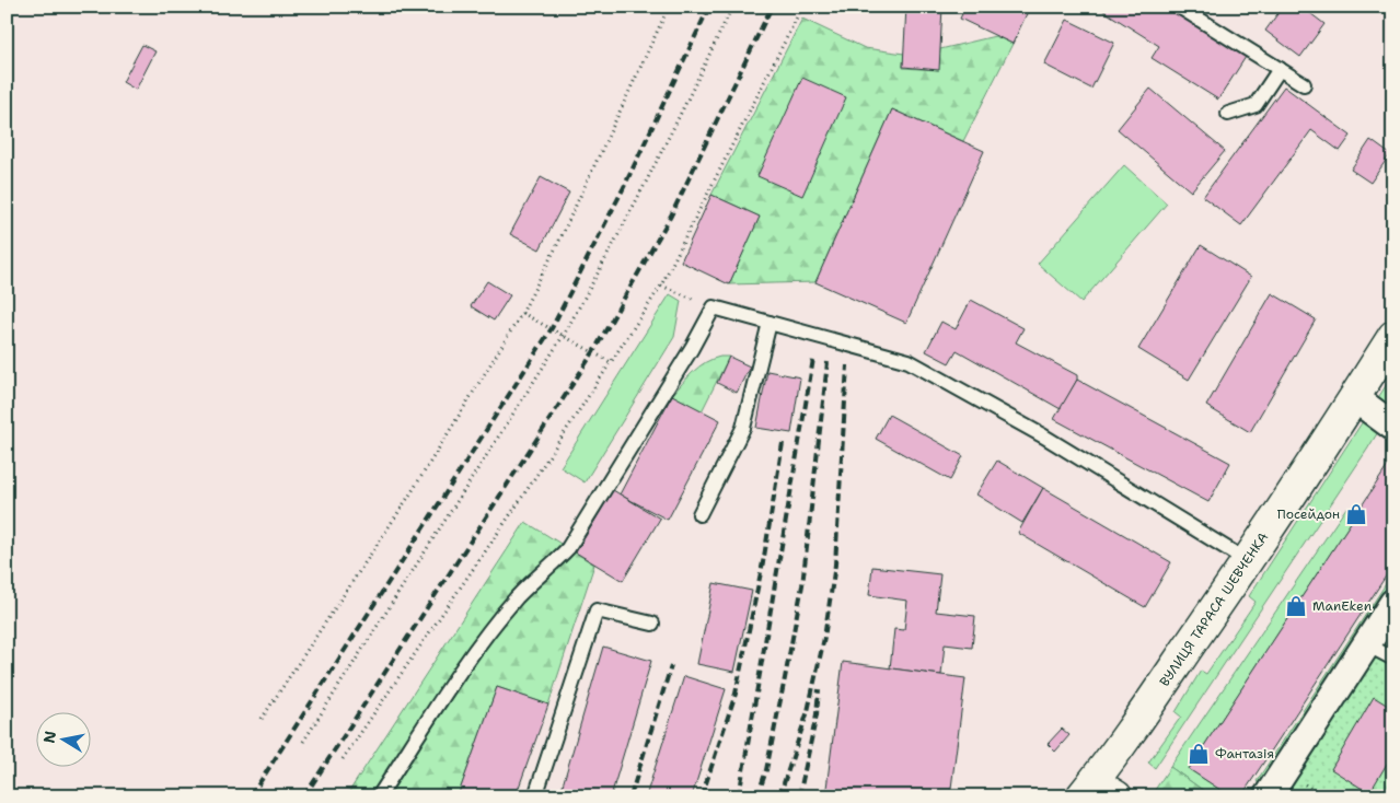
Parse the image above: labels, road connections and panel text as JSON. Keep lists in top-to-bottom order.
{
  "streets": {
    "main road": ["ВУЛИЦЯ ТАРАСА ШЕВЧЕНКА"]
  },
  "places": {
    "shop": ["Посейдон", "ManEken", "Фантазiя"]
  },
  "north": "left"
}
